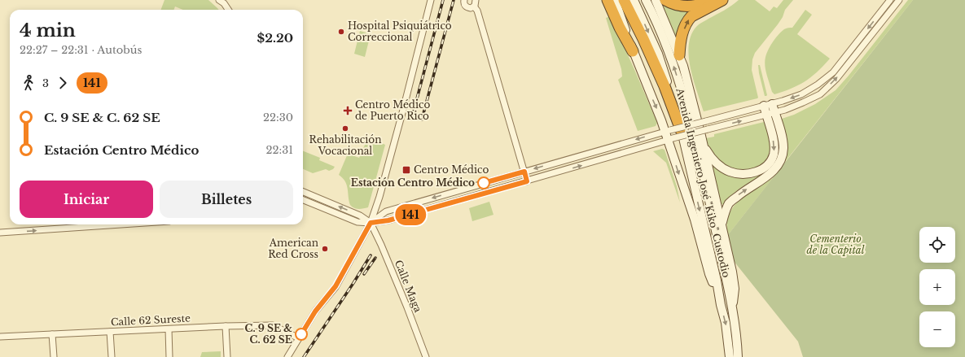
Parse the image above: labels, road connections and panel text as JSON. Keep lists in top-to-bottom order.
{
  "streets": {
    "main road": ["Avenida Ingeniero José \"Kiko\" Custodio"],
    "street": ["Calle Maga", "Calle 62 Sureste"]
  },
  "parks": ["Cementerio de la Capital"],
  "places": {
    "other": [
      "Hospital Psiquiátrico Correccional",
      "Rehabilitación Vocacional",
      "Estación Centro Médico",
      "American Red Cross",
      "C. 9 SE & C. 62 SE"
    ],
    "health": ["Centro Médico de Puerto Rico"],
    "transit": ["Centro Médico"]
  },
  "lines": ["bus line 141"],
  "page": {
    "on_map": "141",
    "heading": ["4 min", "22:27 – 22:31 · Autobús", "$2.20"],
    "legs": ["3", "141"],
    "list": [
      {
        "name": "C. 9 SE & C. 62 SE",
        "value": "22:30"
      },
      {
        "name": "Estación Centro Médico",
        "value": "22:31"
      }
    ],
    "buttons": ["Iniciar", "Billetes"],
    "map_buttons": ["+", "−"]
  }
}
